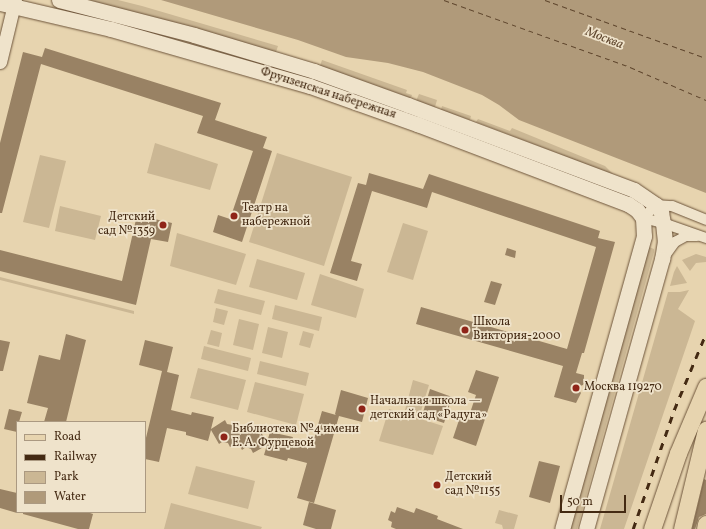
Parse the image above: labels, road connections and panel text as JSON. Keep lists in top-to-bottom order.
{
  "streets": {
    "main road": ["Фрунзенская набережная"]
  },
  "water": ["Москва"],
  "places": [
    "Театр на набережной",
    "Детский сад №1359",
    "Школа Виктория-2000",
    "Москва 119270",
    "Начальная школа — детский сад «Радуга»",
    "Библиотека №4 имени Е. А. Фурцевой",
    "Детский сад №1155"
  ],
  "legend": [
    "Road",
    "Railway",
    "Park",
    "Water"
  ],
  "scale_bar": "50 m"
}
